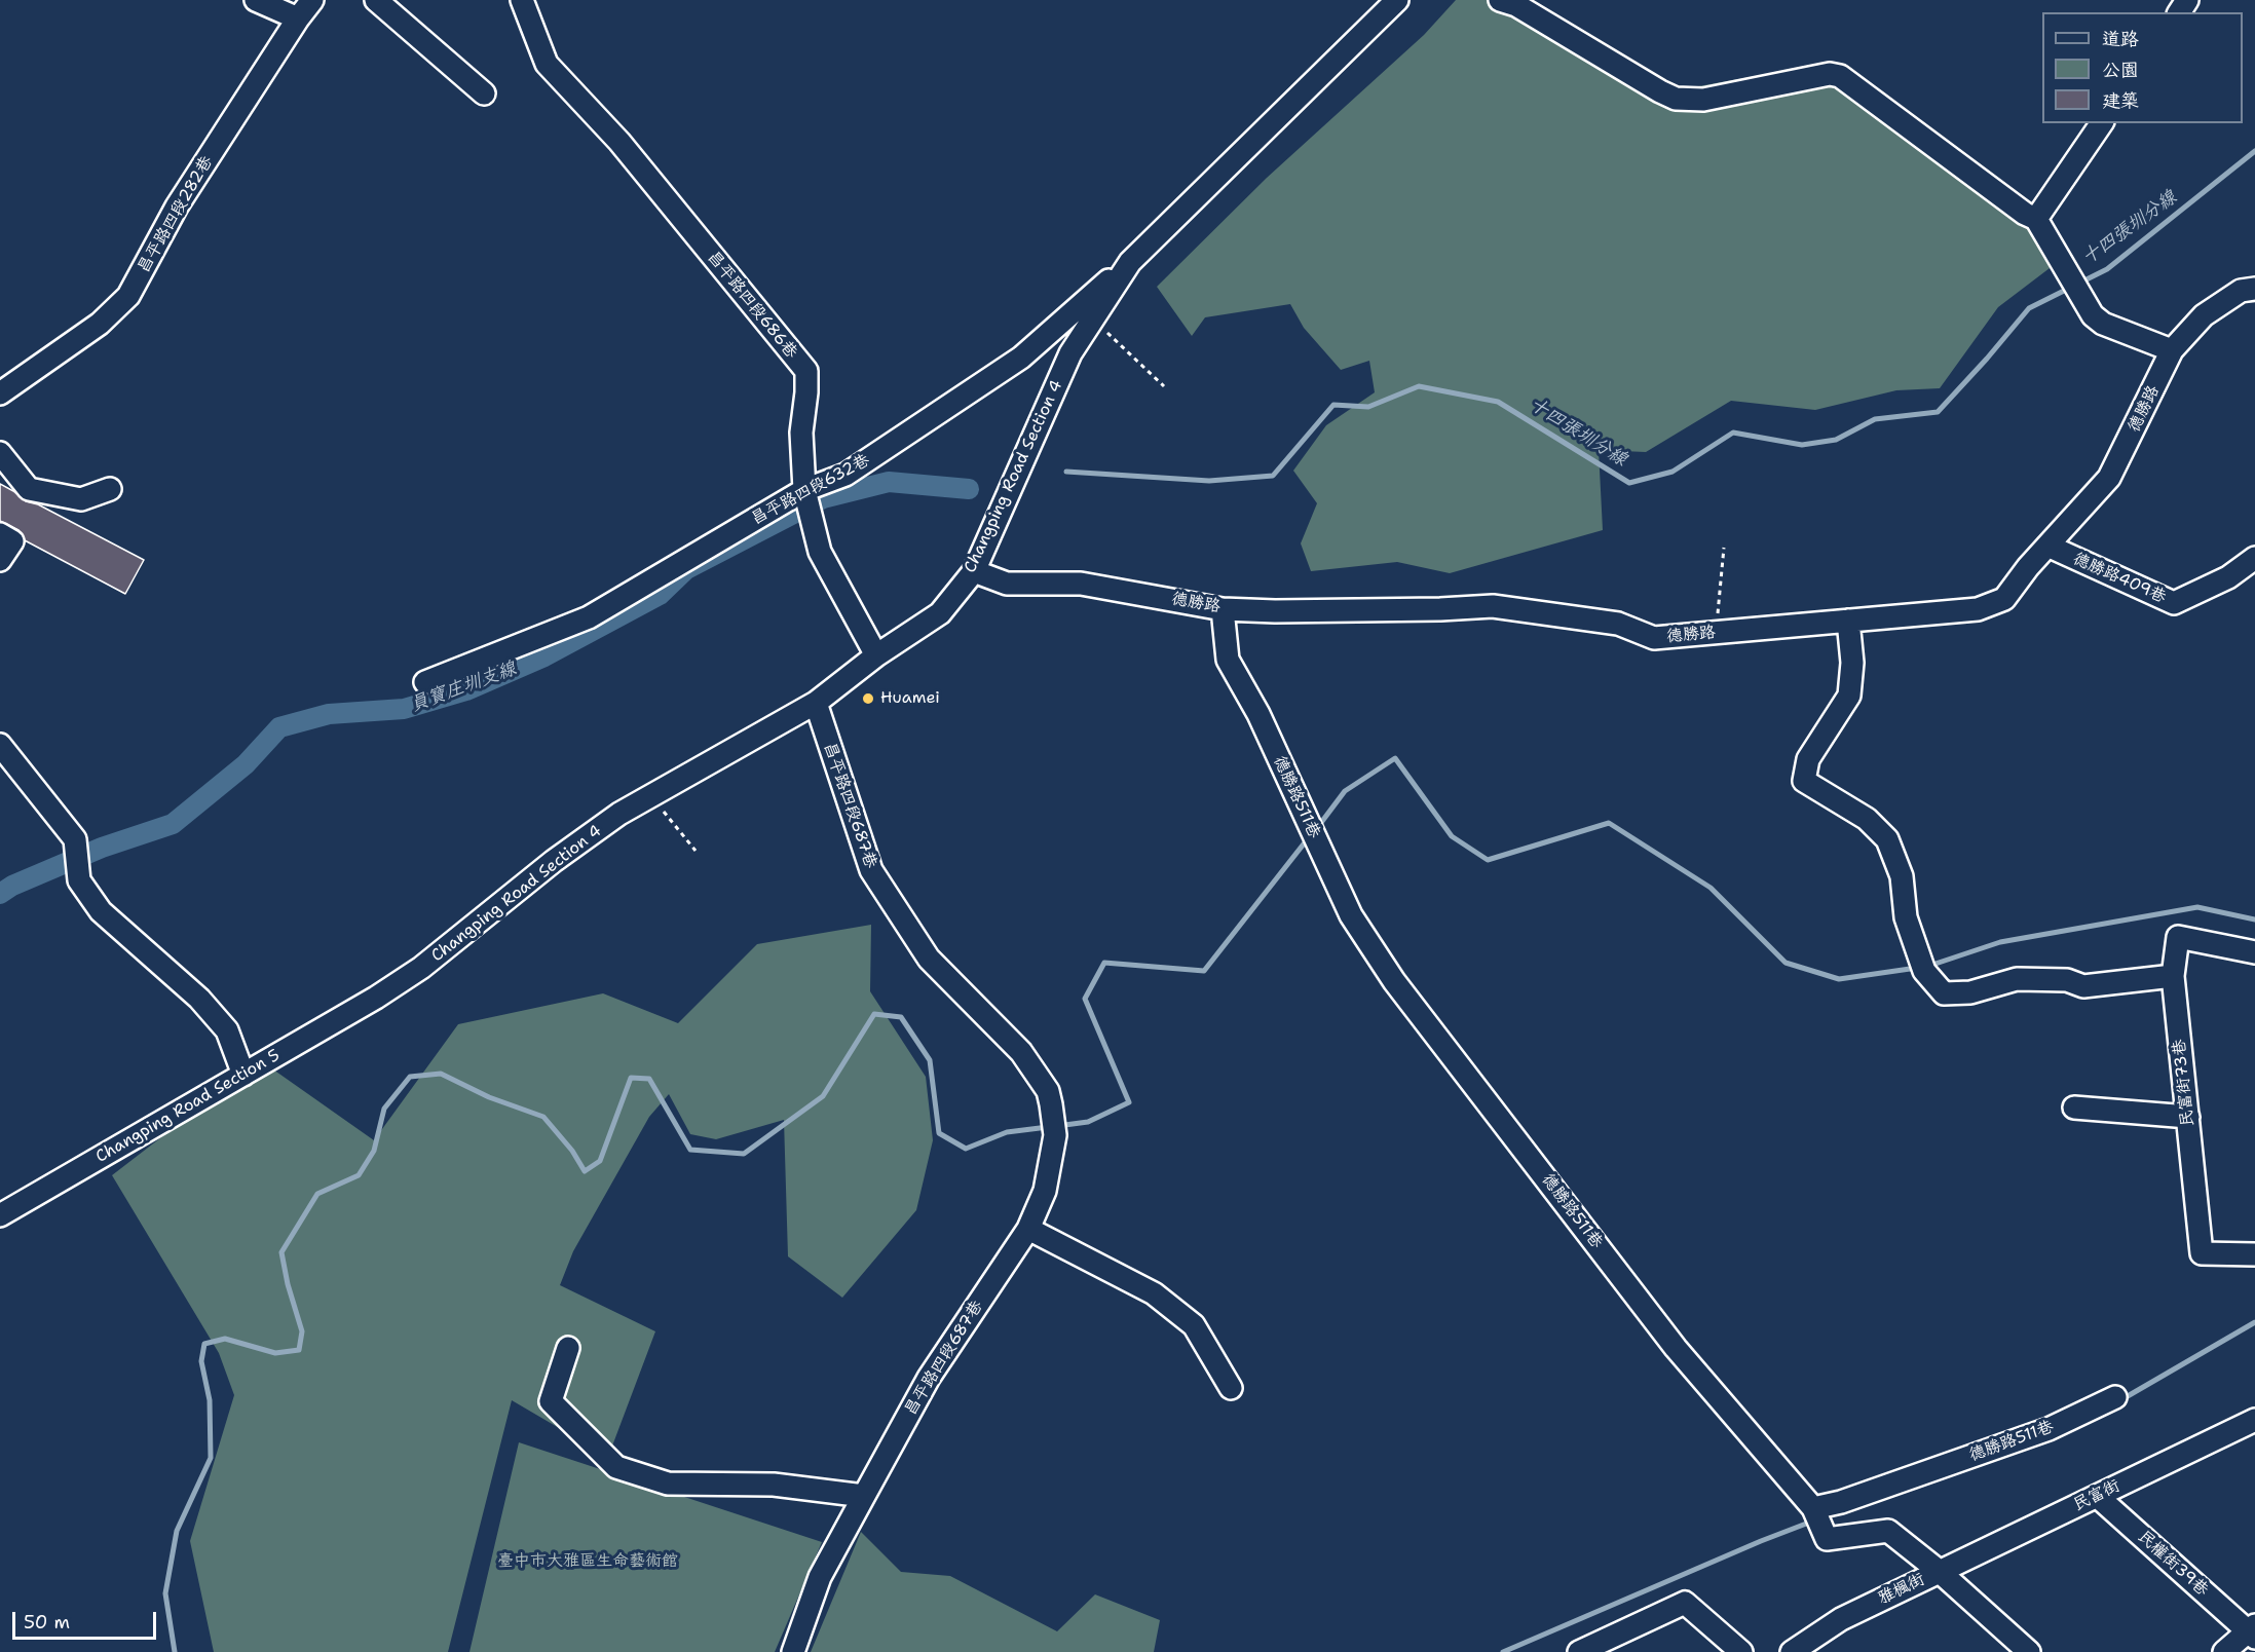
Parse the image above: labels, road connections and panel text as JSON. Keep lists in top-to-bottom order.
{
  "streets": {
    "street": [
      "昌平路四段282巷",
      "昌平路四段686巷",
      "德勝路",
      "Changping Road Section 4",
      "昌平路四段632巷",
      "德勝路409巷",
      "德勝路511巷",
      "昌平路四段687巷",
      "民富街73巷",
      "Changping Road Section 5",
      "民富街",
      "民權街39巷",
      "雅楓街"
    ]
  },
  "crossings": [
    ["昌平路四段686巷", "Changping Road Section 4"],
    ["昌平路四段686巷", "昌平路四段632巷"],
    ["德勝路", "Changping Road Section 4"],
    ["德勝路", "德勝路409巷"],
    ["德勝路", "德勝路511巷"],
    ["Changping Road Section 4", "昌平路四段632巷"],
    ["Changping Road Section 4", "昌平路四段687巷"],
    ["Changping Road Section 4", "Changping Road Section 5"],
    ["民富街", "民權街39巷"],
    ["民富街", "雅楓街"]
  ],
  "water": ["十四張圳分線", "員寶庄圳支線"],
  "parks": ["臺中市大雅區生命藝術館"],
  "places": ["Huamei"],
  "legend": ["道路", "公園", "建築"],
  "scale_bar": "50 m"
}
